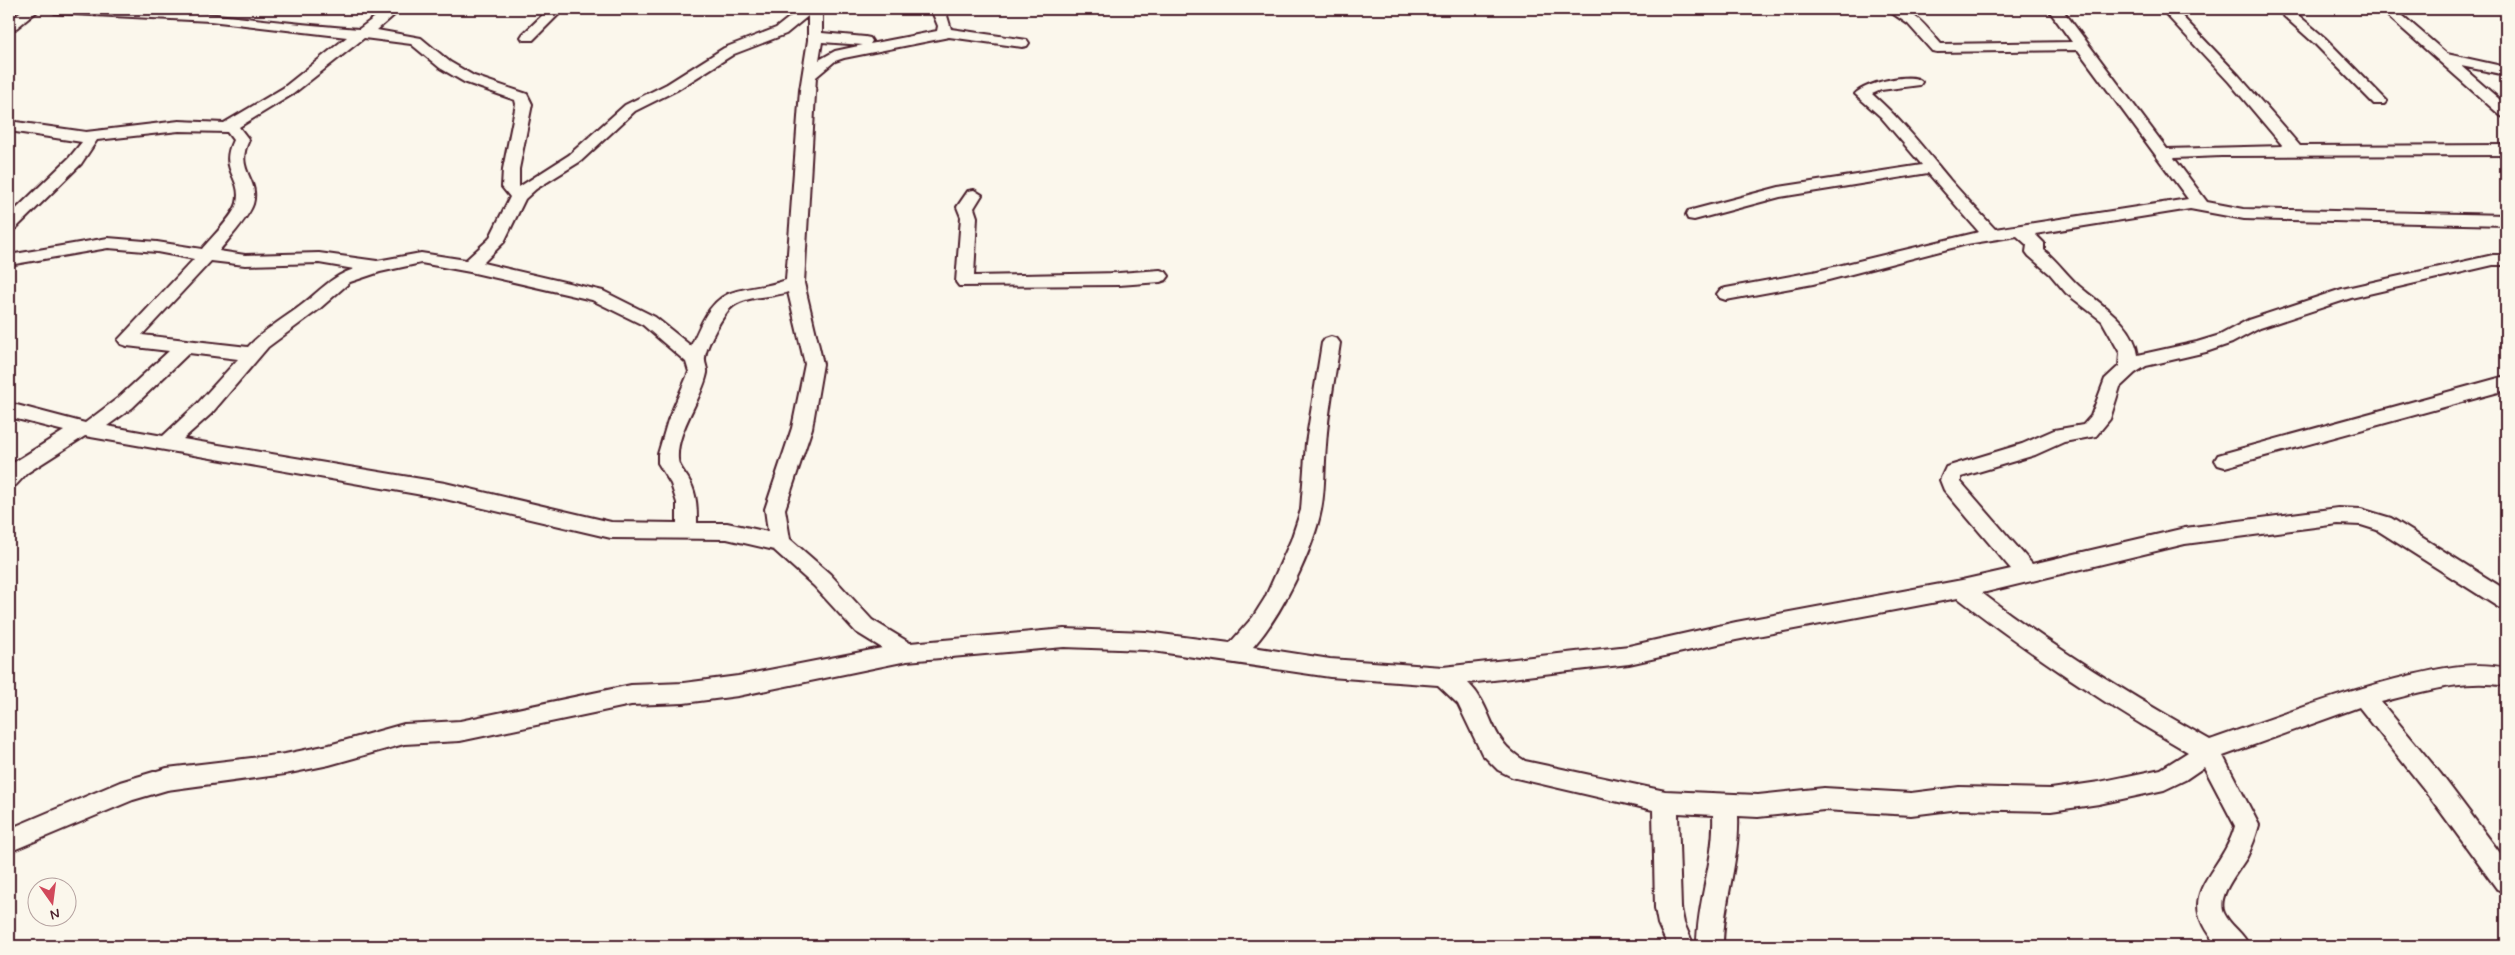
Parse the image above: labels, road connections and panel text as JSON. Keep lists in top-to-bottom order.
{
  "north": "bottom"
}
